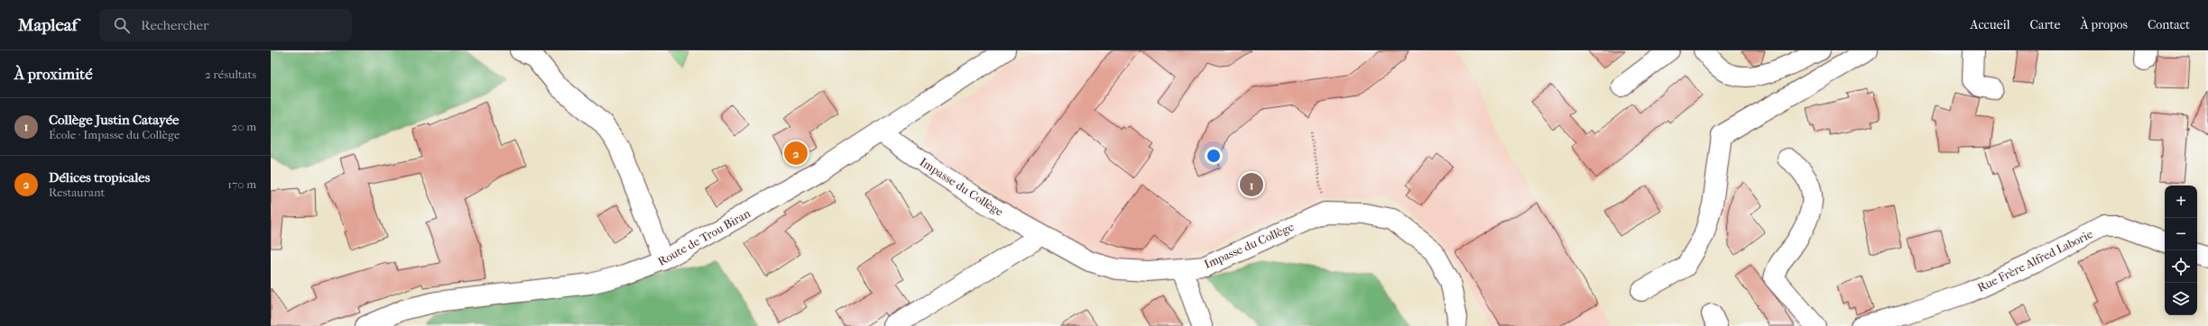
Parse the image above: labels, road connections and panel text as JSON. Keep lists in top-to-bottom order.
{
  "streets": {
    "street": ["Impasse du Collège", "Route de Trou Biran", "Rue Frère Alfred Laborie"]
  },
  "crossings": [
    ["Impasse du Collège", "Route de Trou Biran"]
  ],
  "page": {
    "header": "Mapleaf",
    "search": "Rechercher",
    "nav": [
      "Accueil",
      "Carte",
      "À propos",
      "Contact"
    ],
    "heading": ["À proximité", "2 résultats"],
    "list": [
      {
        "mark": "1",
        "name": "Collège Justin Catayée",
        "note": "École · Impasse du Collège",
        "value": "20 m"
      },
      {
        "mark": "2",
        "name": "Délices tropicales",
        "note": "Restaurant",
        "value": "170 m"
      }
    ],
    "pins": ["2", "1"],
    "map_buttons": ["+", "−"]
  }
}
